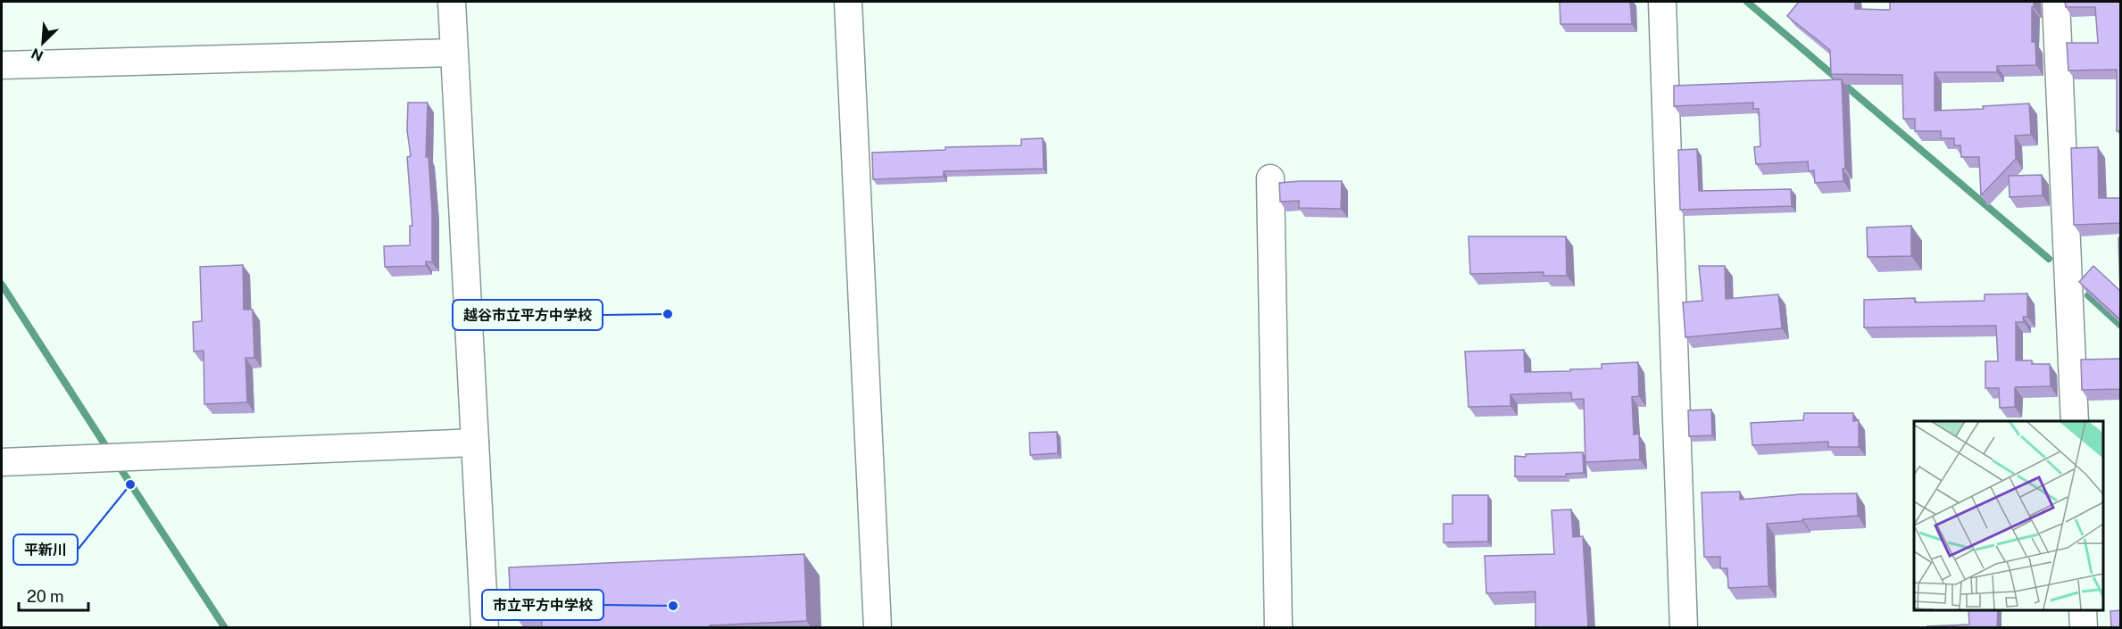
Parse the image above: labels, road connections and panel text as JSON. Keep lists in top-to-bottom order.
{
  "places": ["越谷市立平方中学校", "平新川", "市立平方中学校"],
  "scale_bar": "20 m",
  "north": "bottom left"
}
